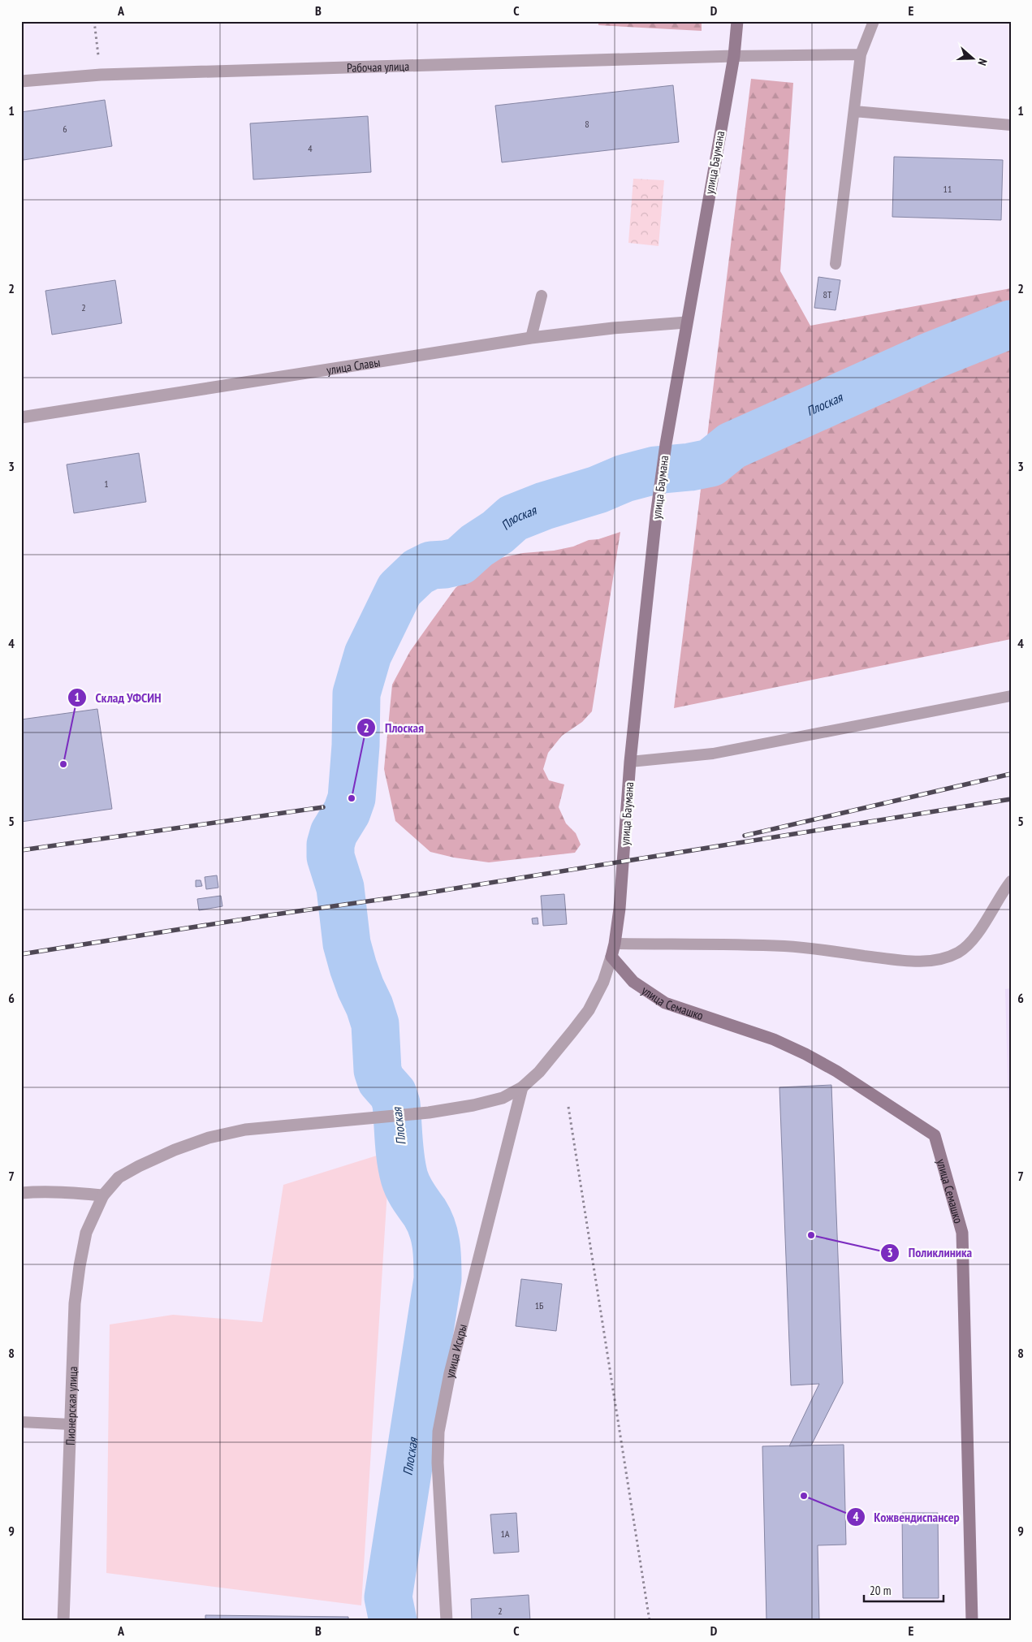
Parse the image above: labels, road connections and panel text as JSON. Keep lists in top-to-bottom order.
{
  "streets": {
    "main road": ["улица Баумана", "улица Семашко"],
    "street": [
      "Рабочая улица",
      "улица Славы",
      "улица Искры",
      "Пионерская улица"
    ]
  },
  "crossings": [
    ["Рабочая улица", "улица Баумана"],
    ["улица Баумана", "улица Славы"],
    ["улица Баумана", "улица Семашко"],
    ["улица Баумана", "Пионерская улица"],
    ["улица Семашко", "Пионерская улица"],
    ["улица Искры", "Пионерская улица"]
  ],
  "water": ["Плоская"],
  "places": [
    "Склад УФСИН",
    "Плоская",
    "Поликлиника",
    "Кожвендиспансер"
  ],
  "house_numbers": [
    "8",
    "6",
    "4",
    "11",
    "8Т",
    "2",
    "1",
    "1Б",
    "1А",
    "2"
  ],
  "scale_bar": "20 m",
  "north": "right",
  "grid": {
    "columns": [
      "A",
      "B",
      "C",
      "D",
      "E"
    ],
    "rows": [
      "1",
      "2",
      "3",
      "4",
      "5",
      "6",
      "7",
      "8",
      "9"
    ]
  }
}
